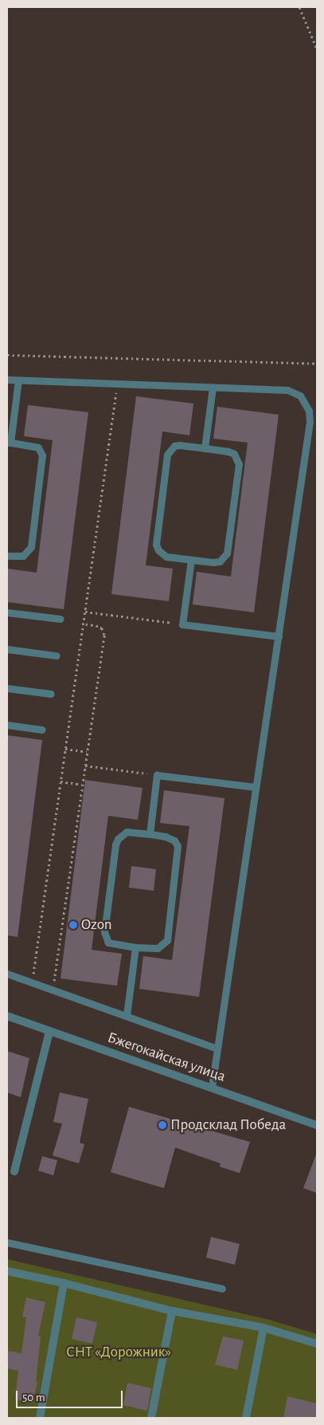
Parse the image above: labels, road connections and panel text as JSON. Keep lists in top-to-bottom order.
{
  "streets": {
    "street": ["Бжегокайская улица"]
  },
  "parks": ["СНТ «Дорожник»"],
  "places": ["Ozon", "Продсклад Победа"],
  "scale_bar": "50 m"
}
